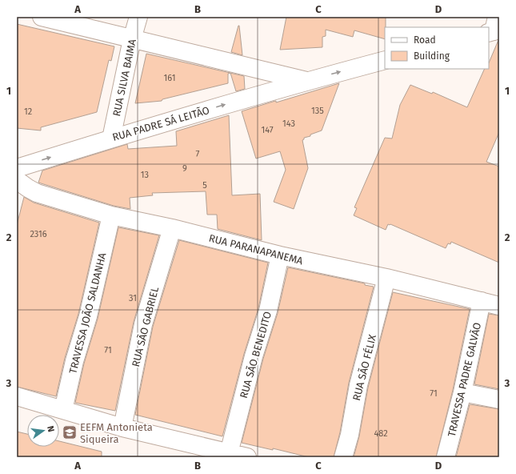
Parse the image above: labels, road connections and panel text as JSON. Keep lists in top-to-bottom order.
{
  "streets": {
    "street": [
      "RUA SILVA BAIMA",
      "RUA PADRE SÁ LEITÃO",
      "RUA PARANAPANEMA",
      "TRAVESSA JOÃO SALDANHA",
      "RUA SÃO GABRIEL",
      "RUA SÃO BENEDITO",
      "RUA SÃO FÉLIX",
      "TRAVESSA PADRE GALVÃO"
    ]
  },
  "crossings": [
    ["RUA SILVA BAIMA", "RUA PADRE SÁ LEITÃO"],
    ["RUA PARANAPANEMA", "TRAVESSA JOÃO SALDANHA"],
    ["RUA PARANAPANEMA", "RUA SÃO GABRIEL"],
    ["RUA PARANAPANEMA", "RUA SÃO BENEDITO"],
    ["RUA PARANAPANEMA", "RUA SÃO FÉLIX"],
    ["RUA PARANAPANEMA", "TRAVESSA PADRE GALVÃO"]
  ],
  "one_way": ["RUA PADRE SÁ LEITÃO"],
  "places": {
    "school or university": ["EEFM Antonieta Siqueira"]
  },
  "house_numbers": [
    "161",
    "135",
    "12",
    "143",
    "147",
    "7",
    "9",
    "13",
    "5",
    "2316",
    "31",
    "71",
    "71",
    "482"
  ],
  "legend": ["Road", "Building"],
  "north": "right",
  "grid": {
    "columns": [
      "A",
      "B",
      "C",
      "D"
    ],
    "rows": ["1", "2", "3"]
  }
}
